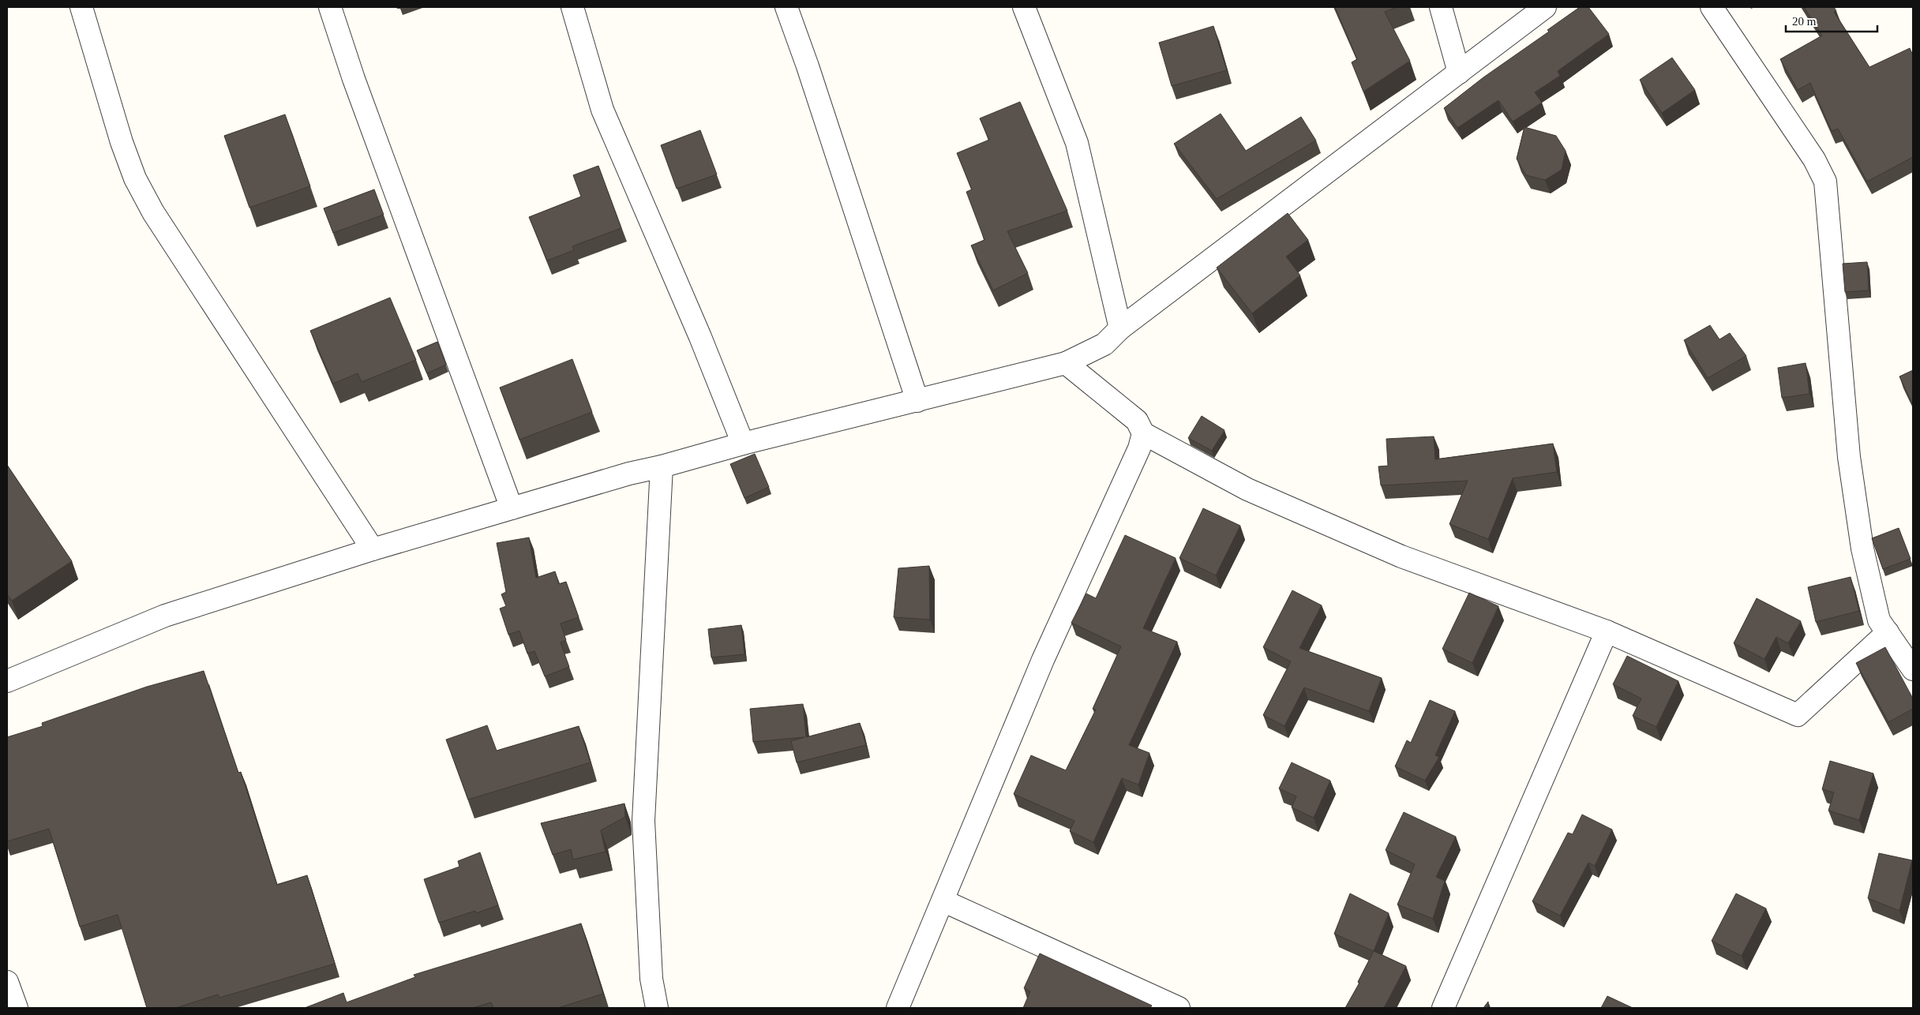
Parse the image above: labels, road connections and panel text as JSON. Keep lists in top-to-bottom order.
{
  "scale_bar": "20 m"
}
